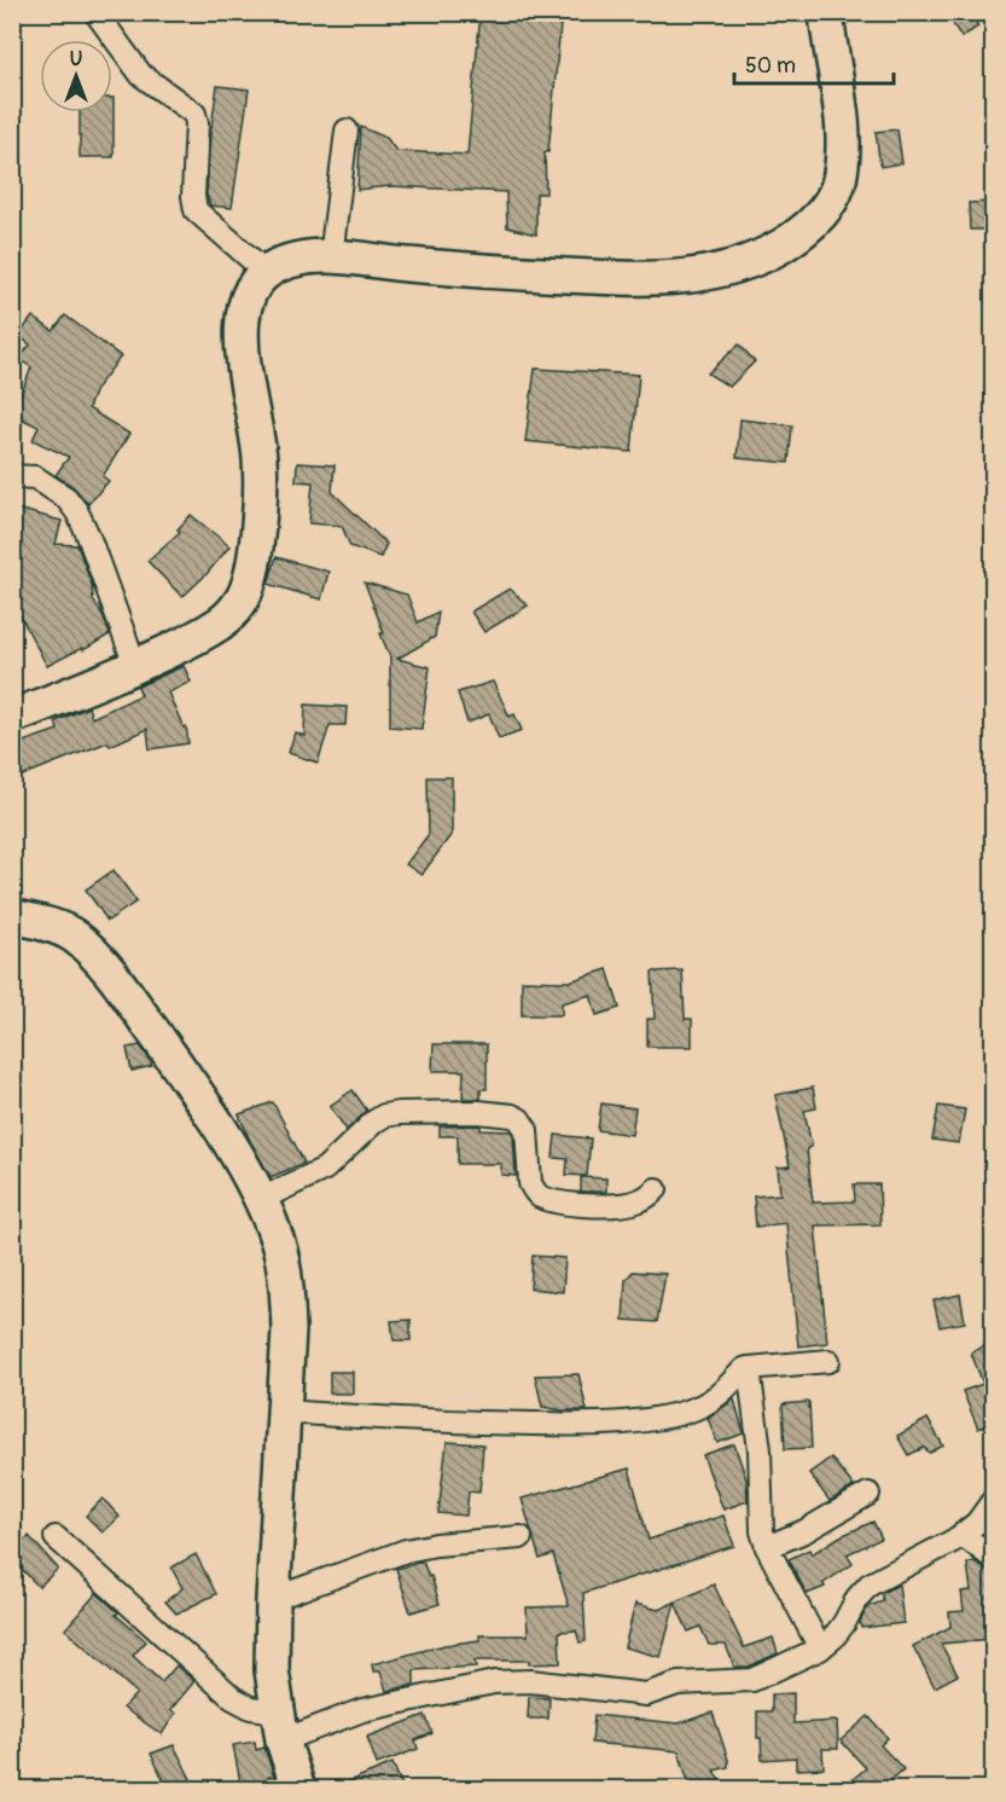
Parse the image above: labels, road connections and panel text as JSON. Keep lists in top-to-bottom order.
{
  "scale_bar": "50 m",
  "north": "top"
}
